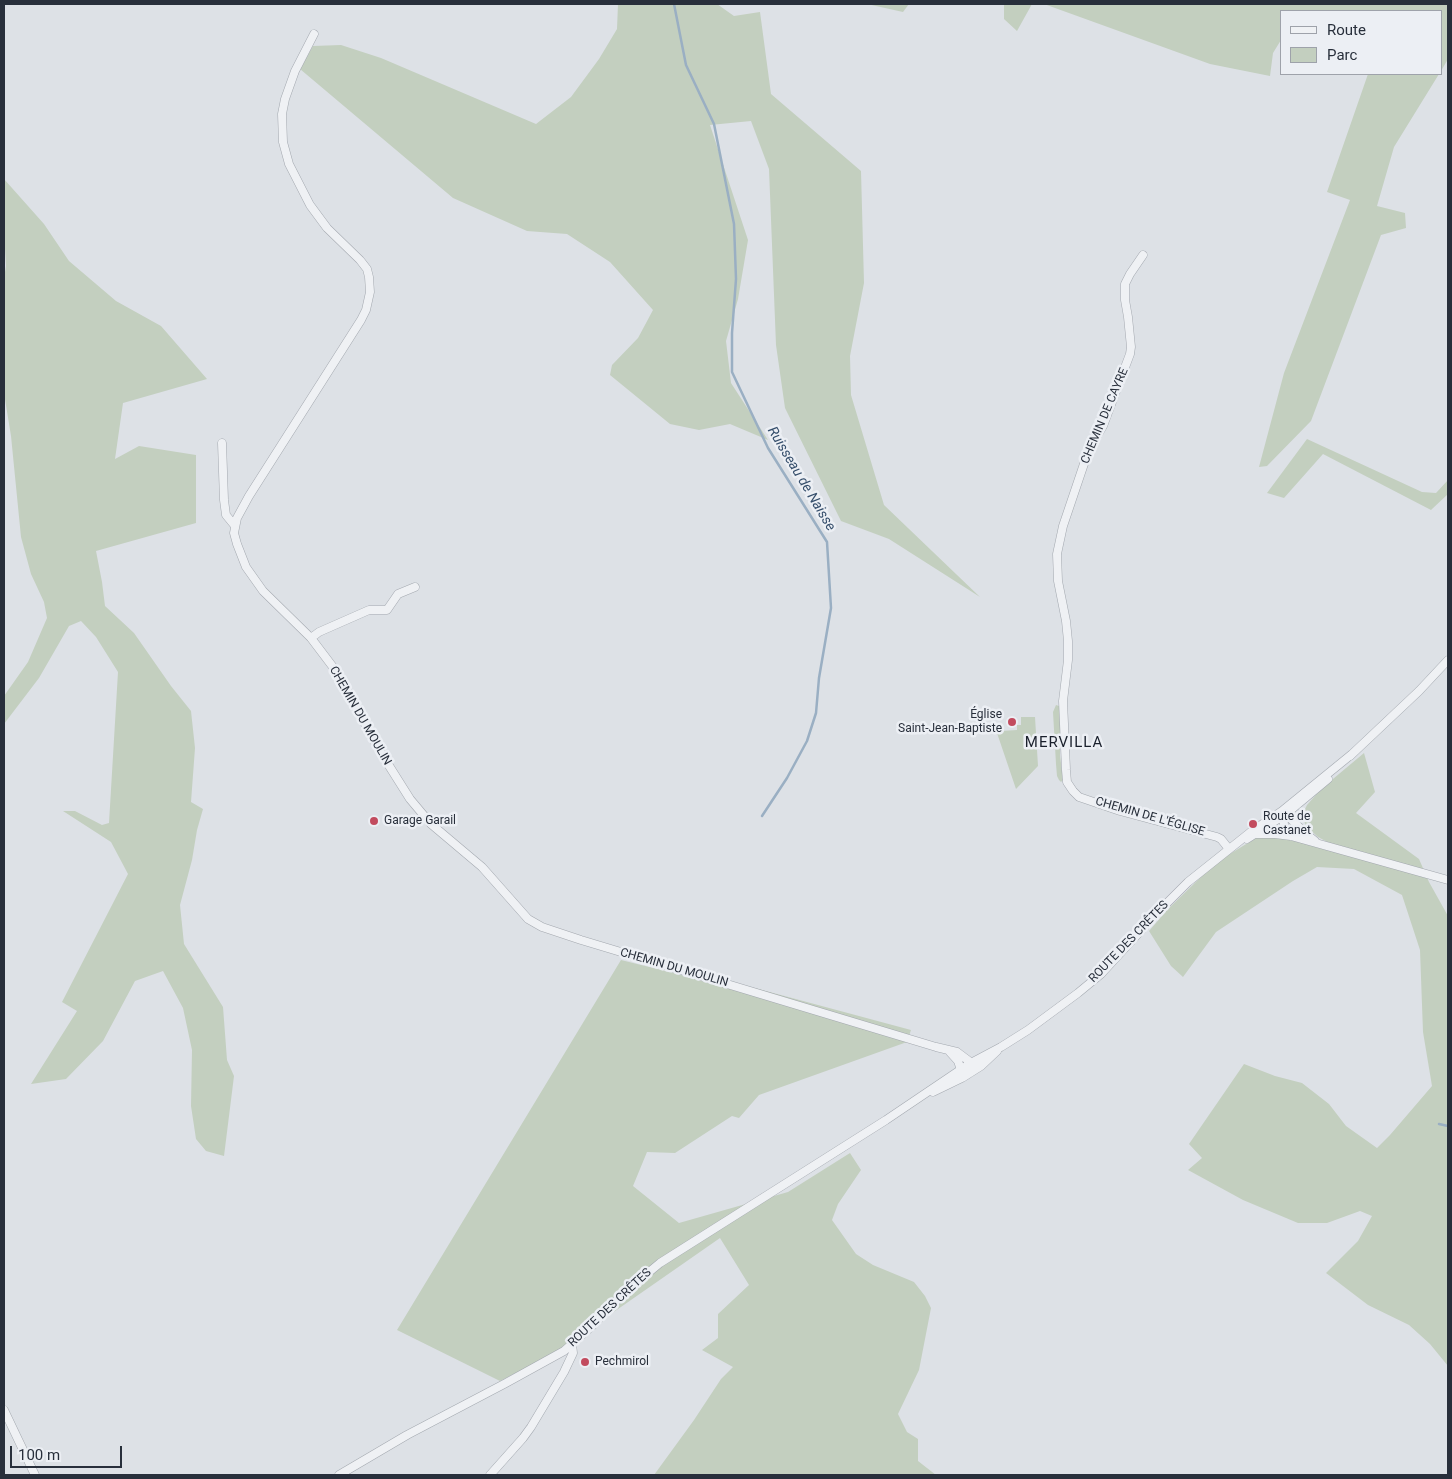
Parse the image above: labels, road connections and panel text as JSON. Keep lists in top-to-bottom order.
{
  "streets": {
    "street": [
      "CHEMIN DE CAYRE",
      "CHEMIN DU MOULIN",
      "CHEMIN DE L'ÉGLISE",
      "ROUTE DES CRÊTES"
    ]
  },
  "crossings": [
    ["CHEMIN DE CAYRE", "CHEMIN DE L'ÉGLISE"],
    ["CHEMIN DU MOULIN", "ROUTE DES CRÊTES"],
    ["CHEMIN DE L'ÉGLISE", "ROUTE DES CRÊTES"]
  ],
  "districts": ["MERVILLA"],
  "water": ["Ruisseau de Naisse"],
  "places": [
    "Église Saint-Jean-Baptiste",
    "Garage Garail",
    "Route de Castanet",
    "Pechmirol"
  ],
  "legend": ["Route", "Parc"],
  "scale_bar": "100 m"
}
